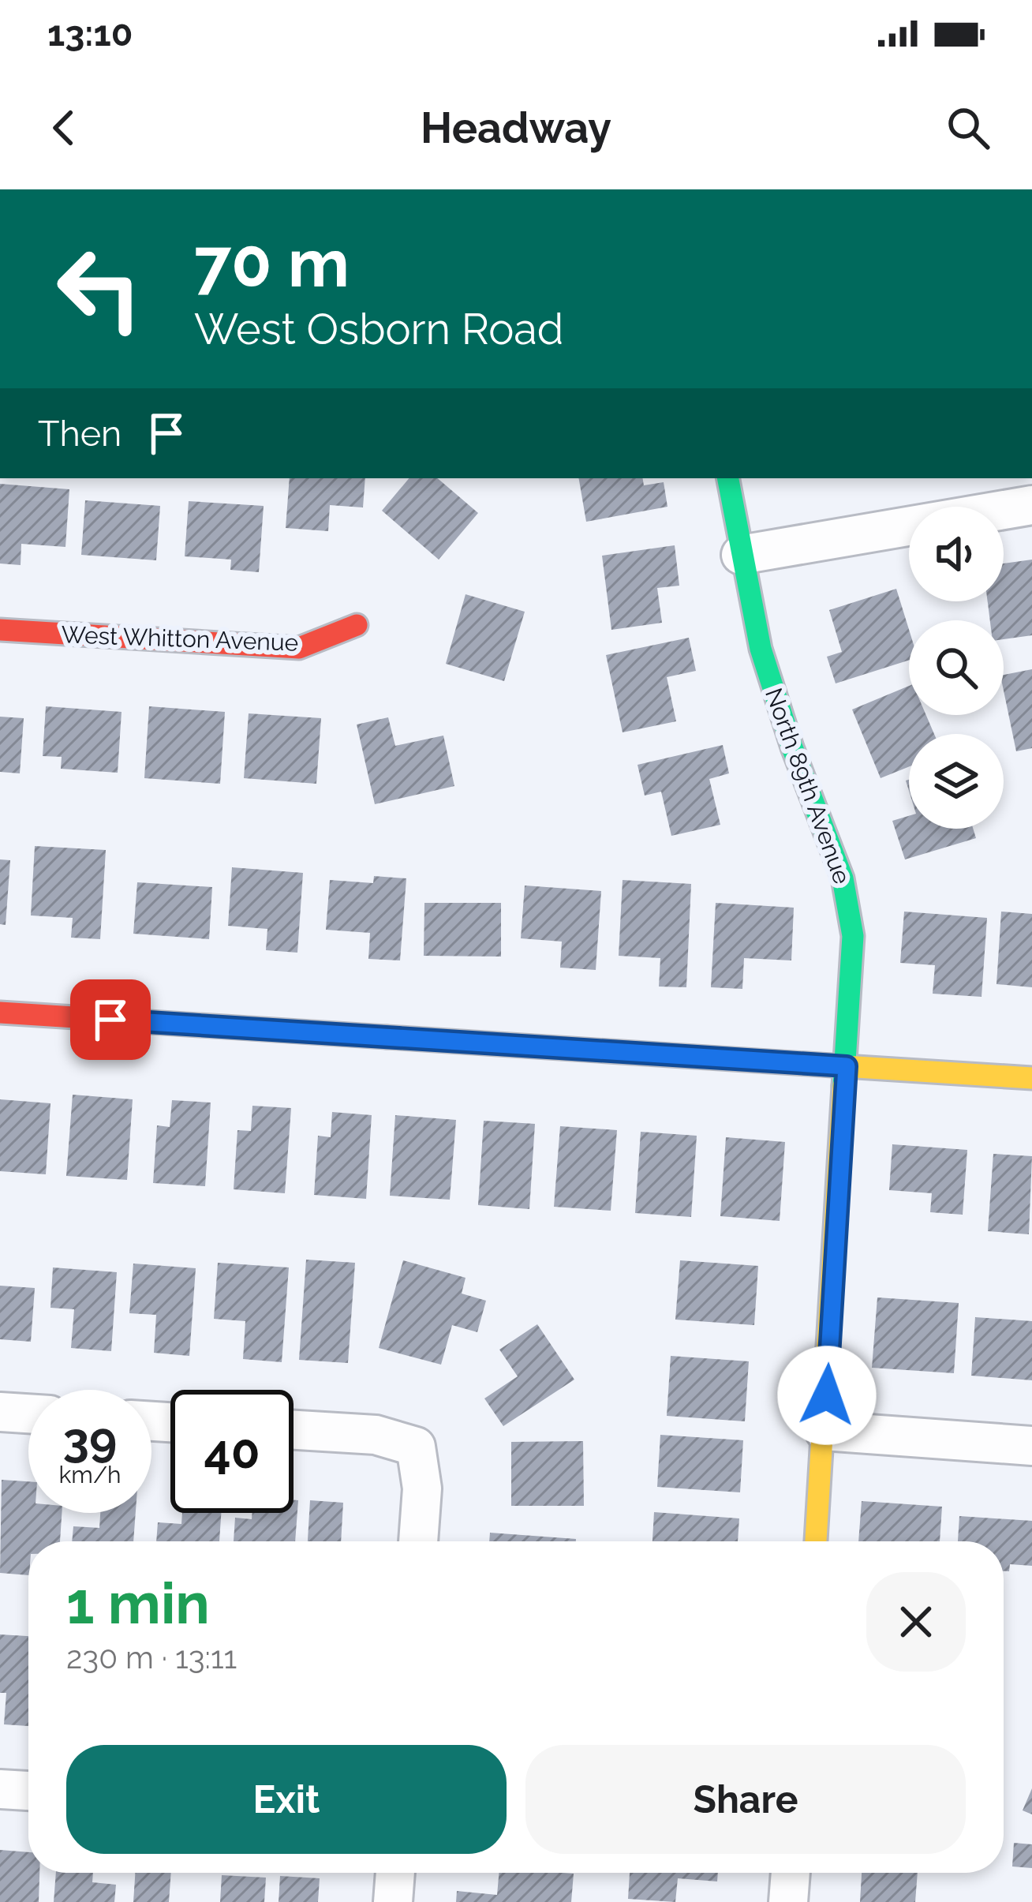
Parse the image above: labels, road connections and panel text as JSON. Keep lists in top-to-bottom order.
{
  "streets": {
    "street": ["West Whitton Avenue", "North 89th Avenue"]
  },
  "page": {
    "status": "13:10",
    "header": "Headway",
    "turn": ["70 m", "West Osborn Road"],
    "then": "Then",
    "speed": "39 km/h",
    "limit": "40",
    "heading": ["1 min", "230 m · 13:11"],
    "buttons": ["Exit", "Share"]
  }
}
